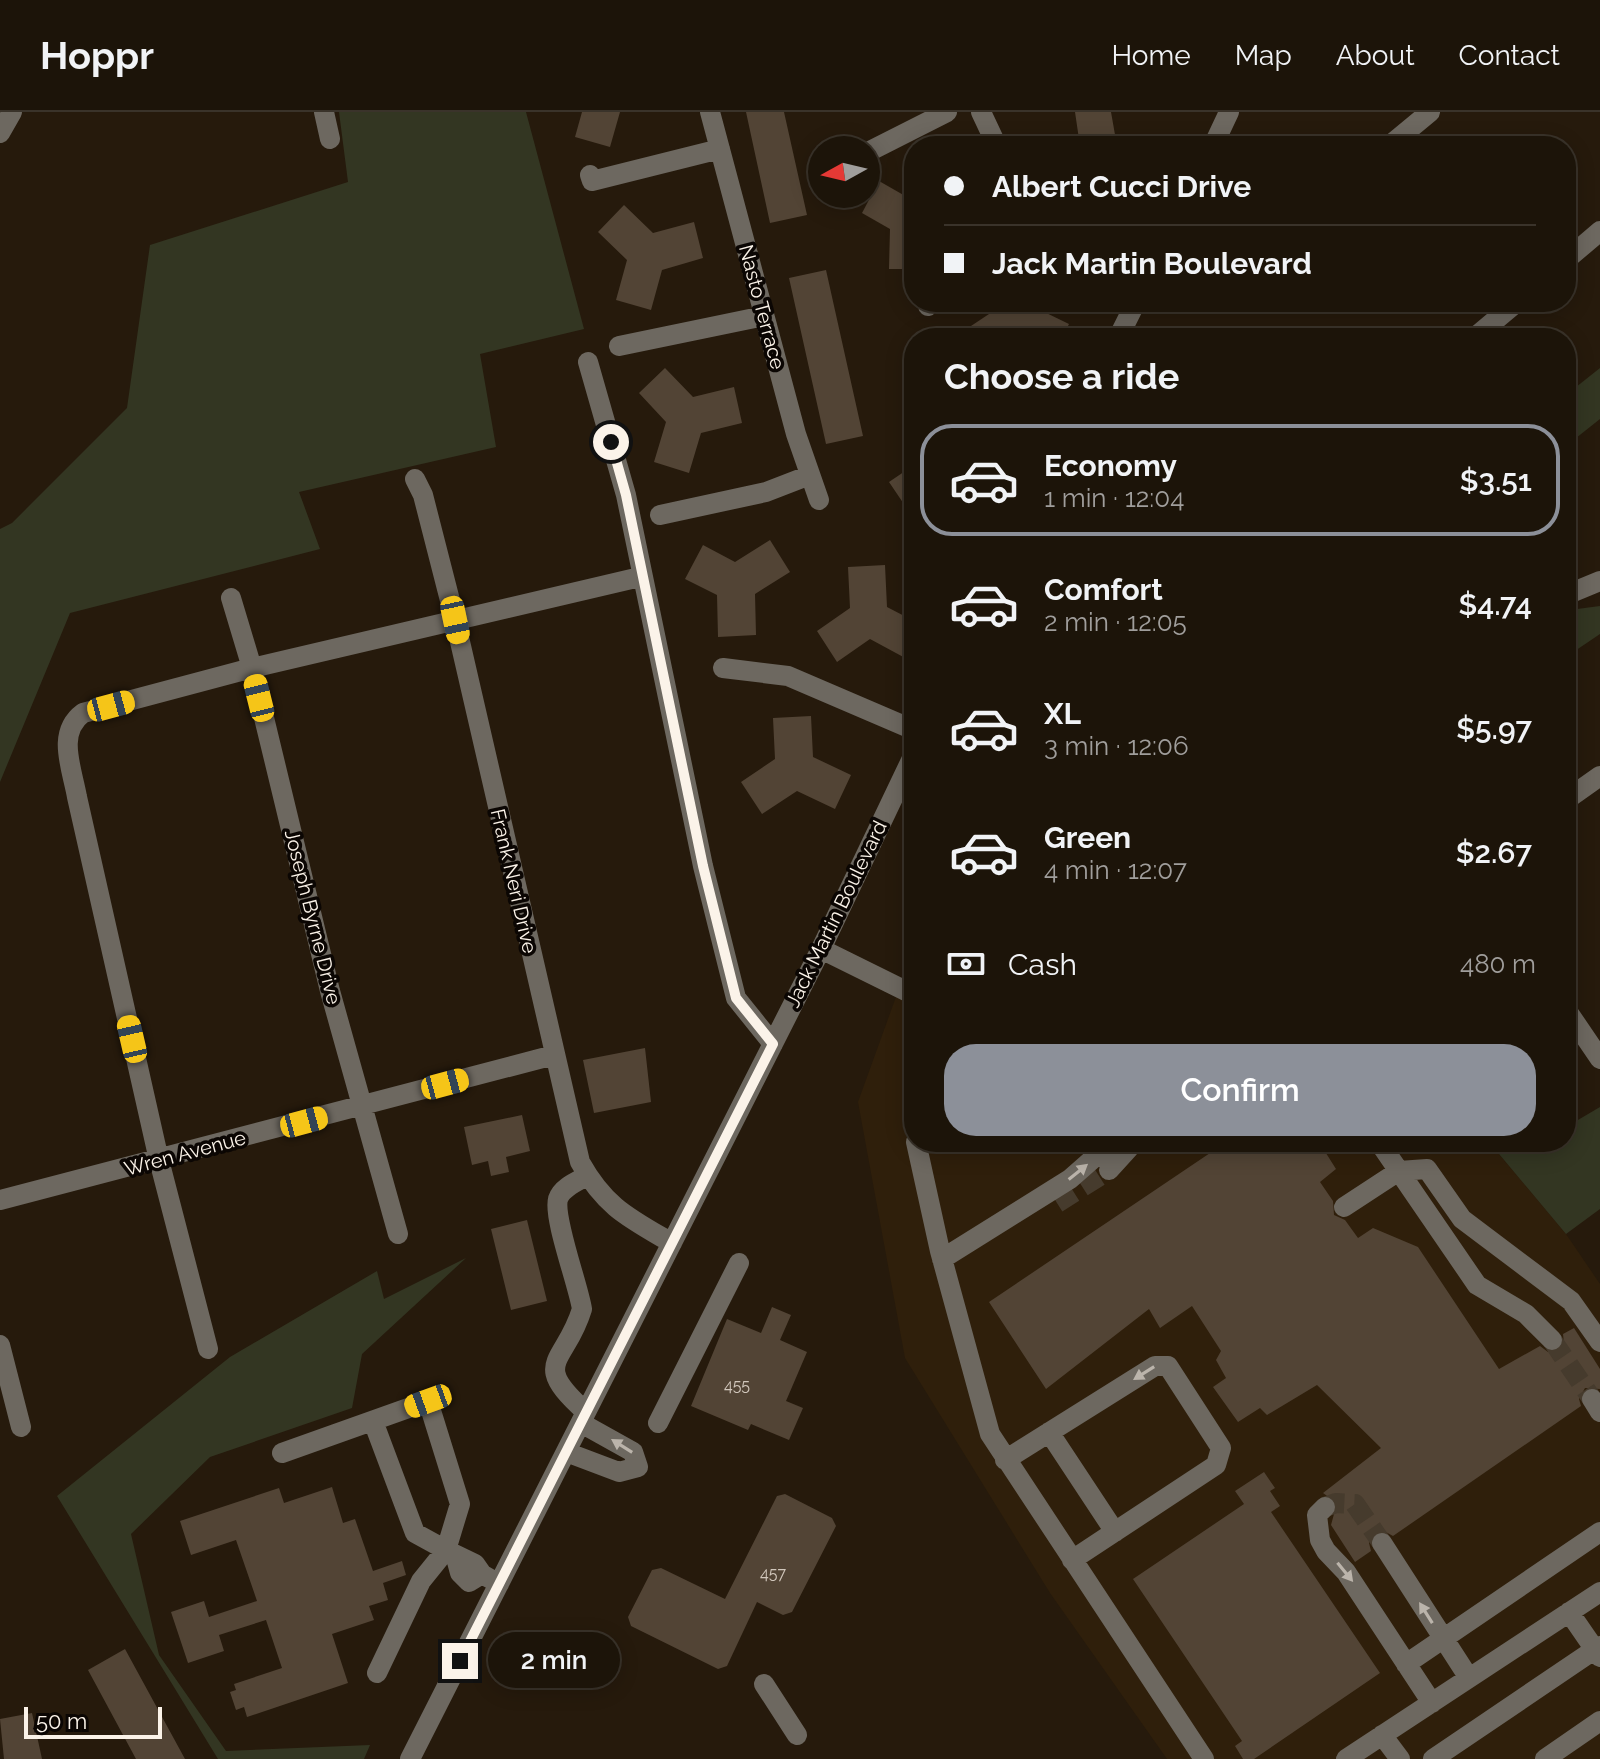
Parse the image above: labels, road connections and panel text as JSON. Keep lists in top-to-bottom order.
{
  "streets": {
    "street": [
      "Nasto Terrace",
      "Frank Neri Drive",
      "Jack Martin Boulevard",
      "Joseph Byrne Drive",
      "Wren Avenue"
    ]
  },
  "crossings": [
    ["Frank Neri Drive", "Jack Martin Boulevard"],
    ["Frank Neri Drive", "Wren Avenue"],
    ["Joseph Byrne Drive", "Wren Avenue"]
  ],
  "house_numbers": ["455", "457"],
  "scale_bar": "50 m",
  "north": "left",
  "page": {
    "header": "Hoppr",
    "nav": [
      "Home",
      "Map",
      "About",
      "Contact"
    ],
    "banner": ["Albert Cucci Drive", "Jack Martin Boulevard"],
    "heading": "Choose a ride",
    "list": [
      {
        "name": "Economy",
        "note": "1 min · 12:04",
        "value": "$3.51"
      },
      {
        "name": "Comfort",
        "note": "2 min · 12:05",
        "value": "$4.74"
      },
      {
        "name": "XL",
        "note": "3 min · 12:06",
        "value": "$5.97"
      },
      {
        "name": "Green",
        "note": "4 min · 12:07",
        "value": "$2.67"
      }
    ],
    "pay": ["Cash", "480 m"],
    "buttons": "Confirm",
    "bubble": "2 min",
    "scale": "50 m"
  }
}
